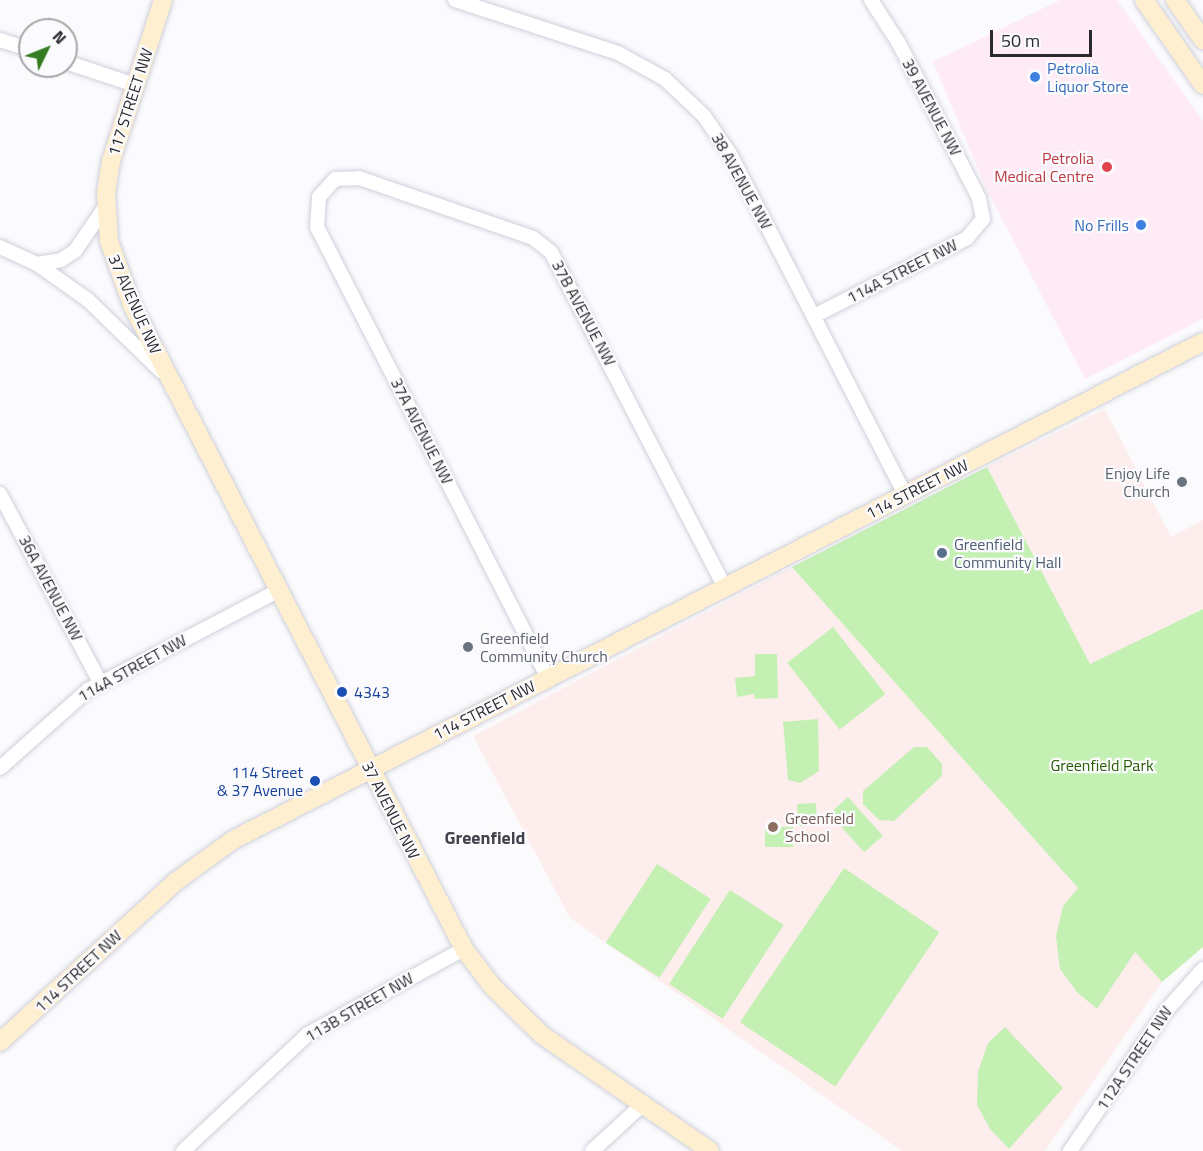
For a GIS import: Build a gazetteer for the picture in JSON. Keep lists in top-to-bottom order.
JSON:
{
  "streets": {
    "street": [
      "117 STREET NW",
      "39 AVENUE NW",
      "38 AVENUE NW",
      "114A STREET NW",
      "37 AVENUE NW",
      "37B AVENUE NW",
      "37A AVENUE NW",
      "114 STREET NW",
      "36A AVENUE NW",
      "113B STREET NW",
      "112A STREET NW"
    ]
  },
  "crossings": [
    ["117 STREET NW", "37 AVENUE NW"],
    ["39 AVENUE NW", "114A STREET NW"],
    ["38 AVENUE NW", "114A STREET NW"],
    ["38 AVENUE NW", "114 STREET NW"],
    ["114A STREET NW", "37 AVENUE NW"],
    ["114A STREET NW", "36A AVENUE NW"],
    ["37 AVENUE NW", "114 STREET NW"],
    ["37 AVENUE NW", "113B STREET NW"],
    ["37B AVENUE NW", "37A AVENUE NW"],
    ["37B AVENUE NW", "114 STREET NW"],
    ["37A AVENUE NW", "114 STREET NW"]
  ],
  "districts": ["Greenfield"],
  "parks": ["Greenfield Park"],
  "places": [
    "Petrolia Liquor Store",
    "Petrolia Medical Centre",
    "No Frills",
    "Enjoy Life Church",
    "Greenfield Community Hall",
    "Greenfield Community Church",
    "4343",
    "114 Street & 37 Avenue",
    "Greenfield School"
  ],
  "scale_bar": "50 m",
  "north": "top right"
}
